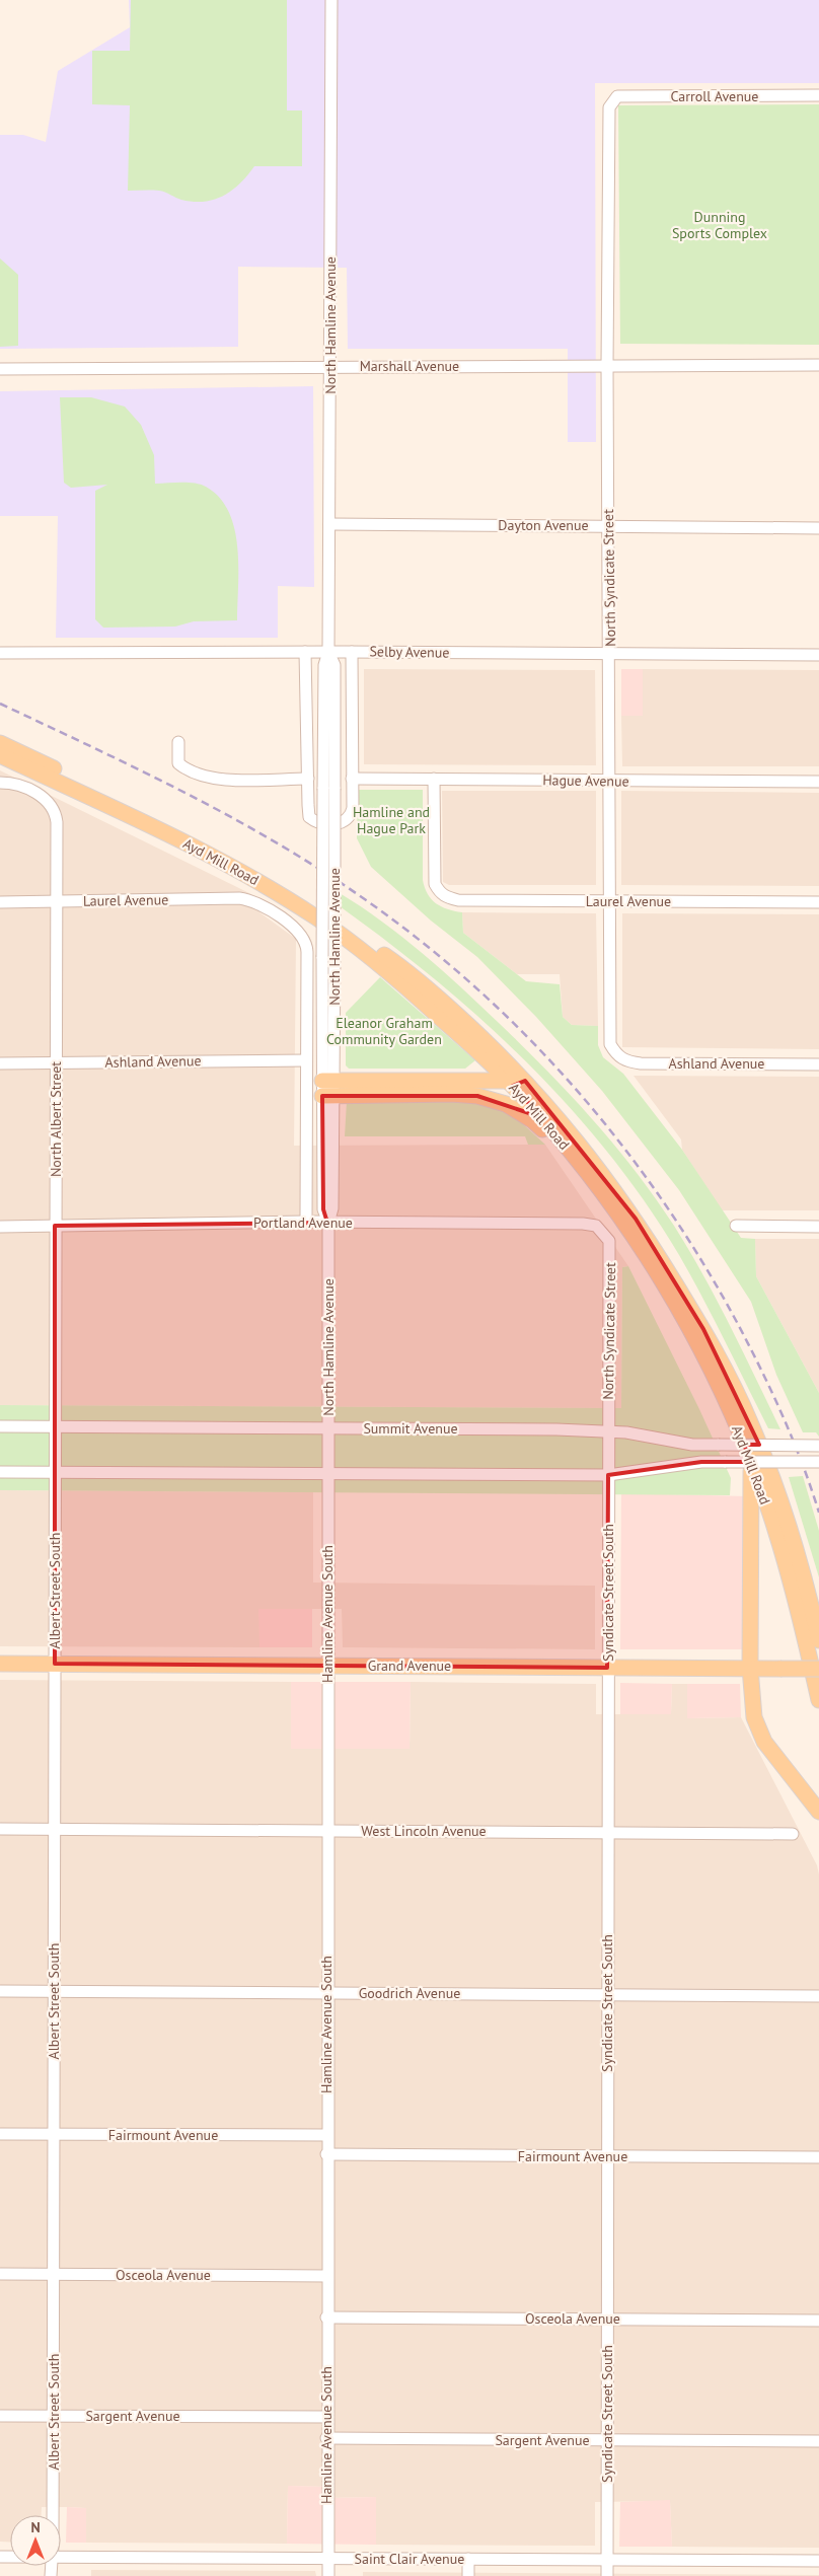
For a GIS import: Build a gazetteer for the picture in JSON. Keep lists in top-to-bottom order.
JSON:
{
  "streets": {
    "main road": ["Ayd Mill Road", "Grand Avenue"],
    "street": [
      "Carroll Avenue",
      "North Hamline Avenue",
      "Marshall Avenue",
      "Dayton Avenue",
      "North Syndicate Street",
      "Selby Avenue",
      "Hague Avenue",
      "Laurel Avenue",
      "Ashland Avenue",
      "North Albert Street",
      "Portland Avenue",
      "Summit Avenue",
      "Albert Street South",
      "Syndicate Street South",
      "Hamline Avenue South",
      "West Lincoln Avenue",
      "Goodrich Avenue",
      "Fairmount Avenue",
      "Osceola Avenue",
      "Sargent Avenue",
      "Saint Clair Avenue"
    ]
  },
  "crossings": [
    ["Carroll Avenue", "North Syndicate Street"],
    ["North Hamline Avenue", "Marshall Avenue"],
    ["North Hamline Avenue", "Dayton Avenue"],
    ["North Hamline Avenue", "Selby Avenue"],
    ["North Hamline Avenue", "Laurel Avenue"],
    ["North Hamline Avenue", "Ashland Avenue"],
    ["North Hamline Avenue", "Portland Avenue"],
    ["North Hamline Avenue", "Summit Avenue"],
    ["North Hamline Avenue", "Hamline Avenue South"],
    ["Marshall Avenue", "North Syndicate Street"],
    ["Dayton Avenue", "North Syndicate Street"],
    ["North Syndicate Street", "Selby Avenue"],
    ["North Syndicate Street", "Hague Avenue"],
    ["North Syndicate Street", "Laurel Avenue"],
    ["North Syndicate Street", "Ashland Avenue"],
    ["North Syndicate Street", "Portland Avenue"],
    ["North Syndicate Street", "Summit Avenue"],
    ["North Syndicate Street", "Syndicate Street South"],
    ["Hague Avenue", "Laurel Avenue"],
    ["Laurel Avenue", "North Albert Street"],
    ["Ashland Avenue", "North Albert Street"],
    ["North Albert Street", "Portland Avenue"],
    ["North Albert Street", "Summit Avenue"],
    ["North Albert Street", "Albert Street South"],
    ["Summit Avenue", "Albert Street South"],
    ["Summit Avenue", "Syndicate Street South"],
    ["Albert Street South", "Grand Avenue"],
    ["Albert Street South", "West Lincoln Avenue"],
    ["Albert Street South", "Goodrich Avenue"],
    ["Albert Street South", "Fairmount Avenue"],
    ["Albert Street South", "Osceola Avenue"],
    ["Albert Street South", "Sargent Avenue"],
    ["Syndicate Street South", "Grand Avenue"],
    ["Syndicate Street South", "West Lincoln Avenue"],
    ["Syndicate Street South", "Goodrich Avenue"],
    ["Syndicate Street South", "Fairmount Avenue"],
    ["Syndicate Street South", "Osceola Avenue"],
    ["Syndicate Street South", "Sargent Avenue"],
    ["Syndicate Street South", "Saint Clair Avenue"],
    ["Hamline Avenue South", "Grand Avenue"],
    ["Hamline Avenue South", "West Lincoln Avenue"],
    ["Hamline Avenue South", "Goodrich Avenue"],
    ["Hamline Avenue South", "Fairmount Avenue"],
    ["Hamline Avenue South", "Osceola Avenue"],
    ["Hamline Avenue South", "Sargent Avenue"],
    ["Hamline Avenue South", "Saint Clair Avenue"]
  ],
  "parks": ["Dunning Sports Complex", "Hamline and Hague Park", "Eleanor Graham Community Garden"],
  "north": "top"
}
